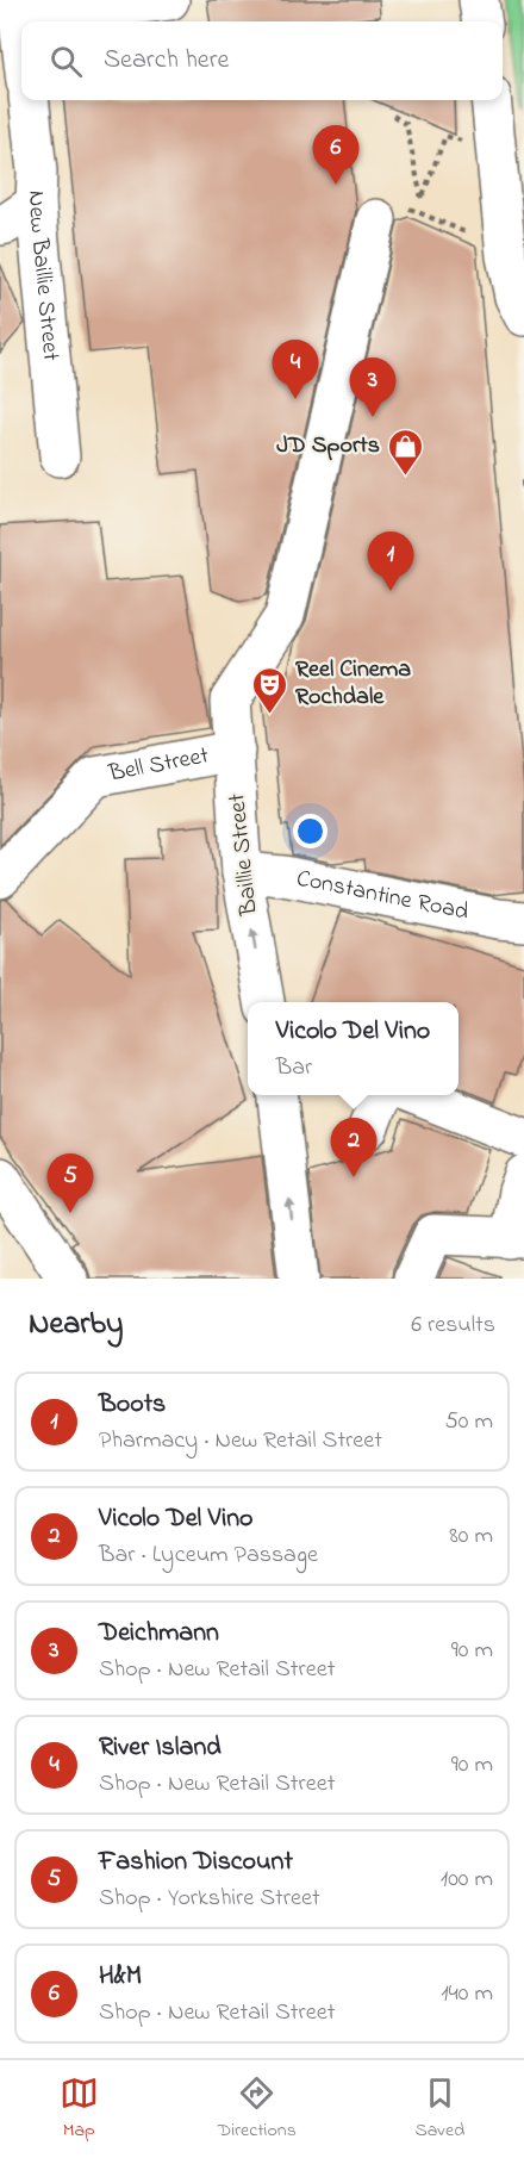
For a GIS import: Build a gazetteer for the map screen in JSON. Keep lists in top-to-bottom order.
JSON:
{
  "streets": {
    "street": [
      "New Baillie Street",
      "Bell Street",
      "Baillie Street",
      "Constantine Road"
    ]
  },
  "crossings": [
    ["Bell Street", "Baillie Street"],
    ["Baillie Street", "Constantine Road"]
  ],
  "places": {
    "shop": ["JD Sports"],
    "theatre": ["Reel Cinema Rochdale"]
  },
  "page": {
    "search": "Search here",
    "pins": [
      "6",
      "4",
      "3",
      "1",
      "2",
      "5"
    ],
    "popup": ["Vicolo Del Vino", "Bar"],
    "heading": ["Nearby", "6 results"],
    "list": [
      {
        "mark": "1",
        "name": "Boots",
        "note": "Pharmacy · New Retail Street",
        "value": "50 m"
      },
      {
        "mark": "2",
        "name": "Vicolo Del Vino",
        "note": "Bar · Lyceum Passage",
        "value": "80 m"
      },
      {
        "mark": "3",
        "name": "Deichmann",
        "note": "Shop · New Retail Street",
        "value": "90 m"
      },
      {
        "mark": "4",
        "name": "River Island",
        "note": "Shop · New Retail Street",
        "value": "90 m"
      },
      {
        "mark": "5",
        "name": "Fashion Discount",
        "note": "Shop · Yorkshire Street",
        "value": "100 m"
      },
      {
        "mark": "6",
        "name": "H&M",
        "note": "Shop · New Retail Street",
        "value": "140 m"
      }
    ],
    "nav": ["Map", "Directions", "Saved"]
  }
}
